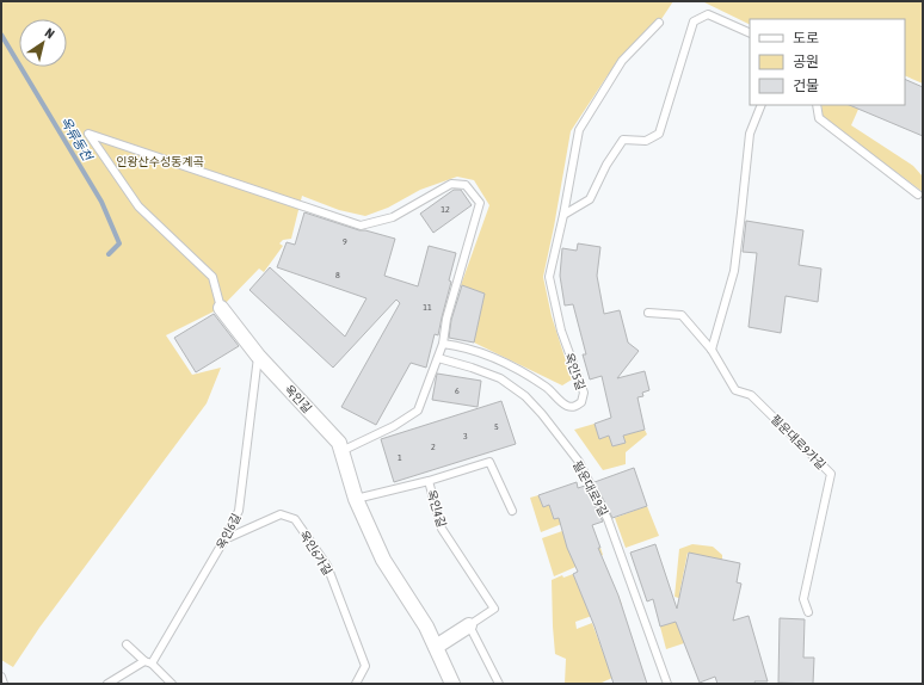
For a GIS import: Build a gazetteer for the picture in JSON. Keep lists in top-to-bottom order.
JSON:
{
  "streets": {
    "street": ["옥인길", "옥인4길"],
    "lane": [
      "옥인5길",
      "필운대로9가길",
      "필운대로9길",
      "옥인6길",
      "옥인6가길"
    ]
  },
  "crossings": [
    ["옥인길", "옥인4길"],
    ["옥인길", "옥인6길"],
    ["옥인6길", "옥인6가길"]
  ],
  "water": ["옥류동천"],
  "parks": ["인왕산수성동계곡"],
  "house_numbers": [
    "12",
    "9",
    "8",
    "11",
    "6",
    "5",
    "3",
    "2",
    "1"
  ],
  "legend": ["도로", "공원", "건물"],
  "north": "top right"
}
